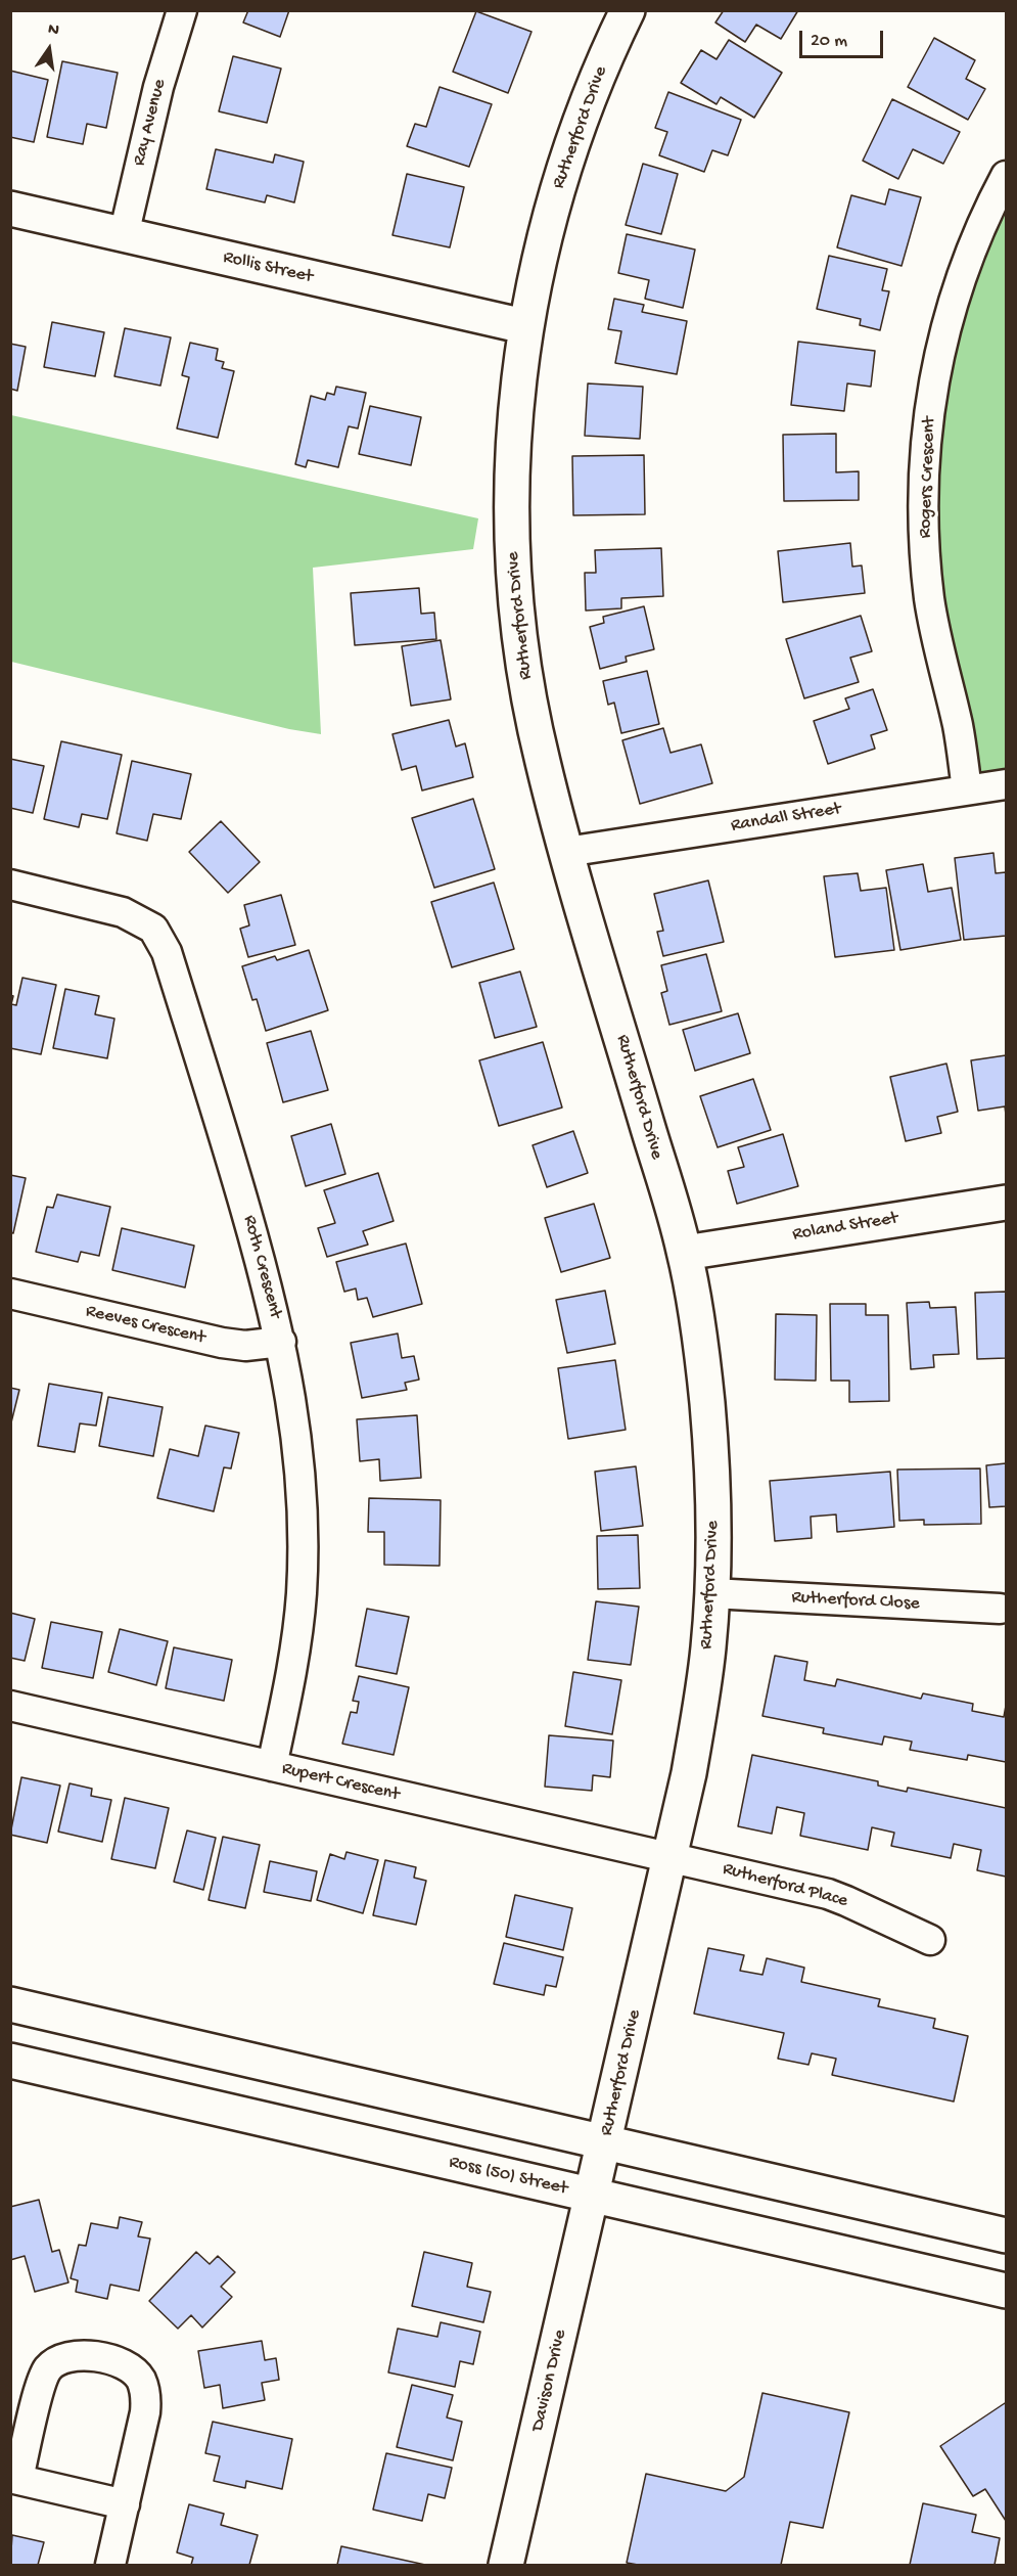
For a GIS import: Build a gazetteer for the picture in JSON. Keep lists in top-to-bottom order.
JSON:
{
  "streets": {
    "street": [
      "Ray Avenue",
      "Rutherford Drive",
      "Rollis Street",
      "Rogers Crescent",
      "Randall Street",
      "Roland Street",
      "Roth Crescent",
      "Reeves Crescent",
      "Rutherford Close",
      "Rupert Crescent",
      "Rutherford Place",
      "Ross (50) Street",
      "Davison Drive"
    ]
  },
  "crossings": [
    ["Ray Avenue", "Rollis Street"],
    ["Rutherford Drive", "Rollis Street"],
    ["Rutherford Drive", "Randall Street"],
    ["Rutherford Drive", "Roland Street"],
    ["Rutherford Drive", "Rutherford Close"],
    ["Rutherford Drive", "Rupert Crescent"],
    ["Rutherford Drive", "Rutherford Place"],
    ["Rutherford Drive", "Ross (50) Street"],
    ["Rutherford Drive", "Davison Drive"],
    ["Rogers Crescent", "Randall Street"],
    ["Roth Crescent", "Reeves Crescent"],
    ["Roth Crescent", "Rupert Crescent"],
    ["Rupert Crescent", "Rutherford Place"],
    ["Ross (50) Street", "Davison Drive"]
  ],
  "scale_bar": "20 m",
  "north": "top"
}
